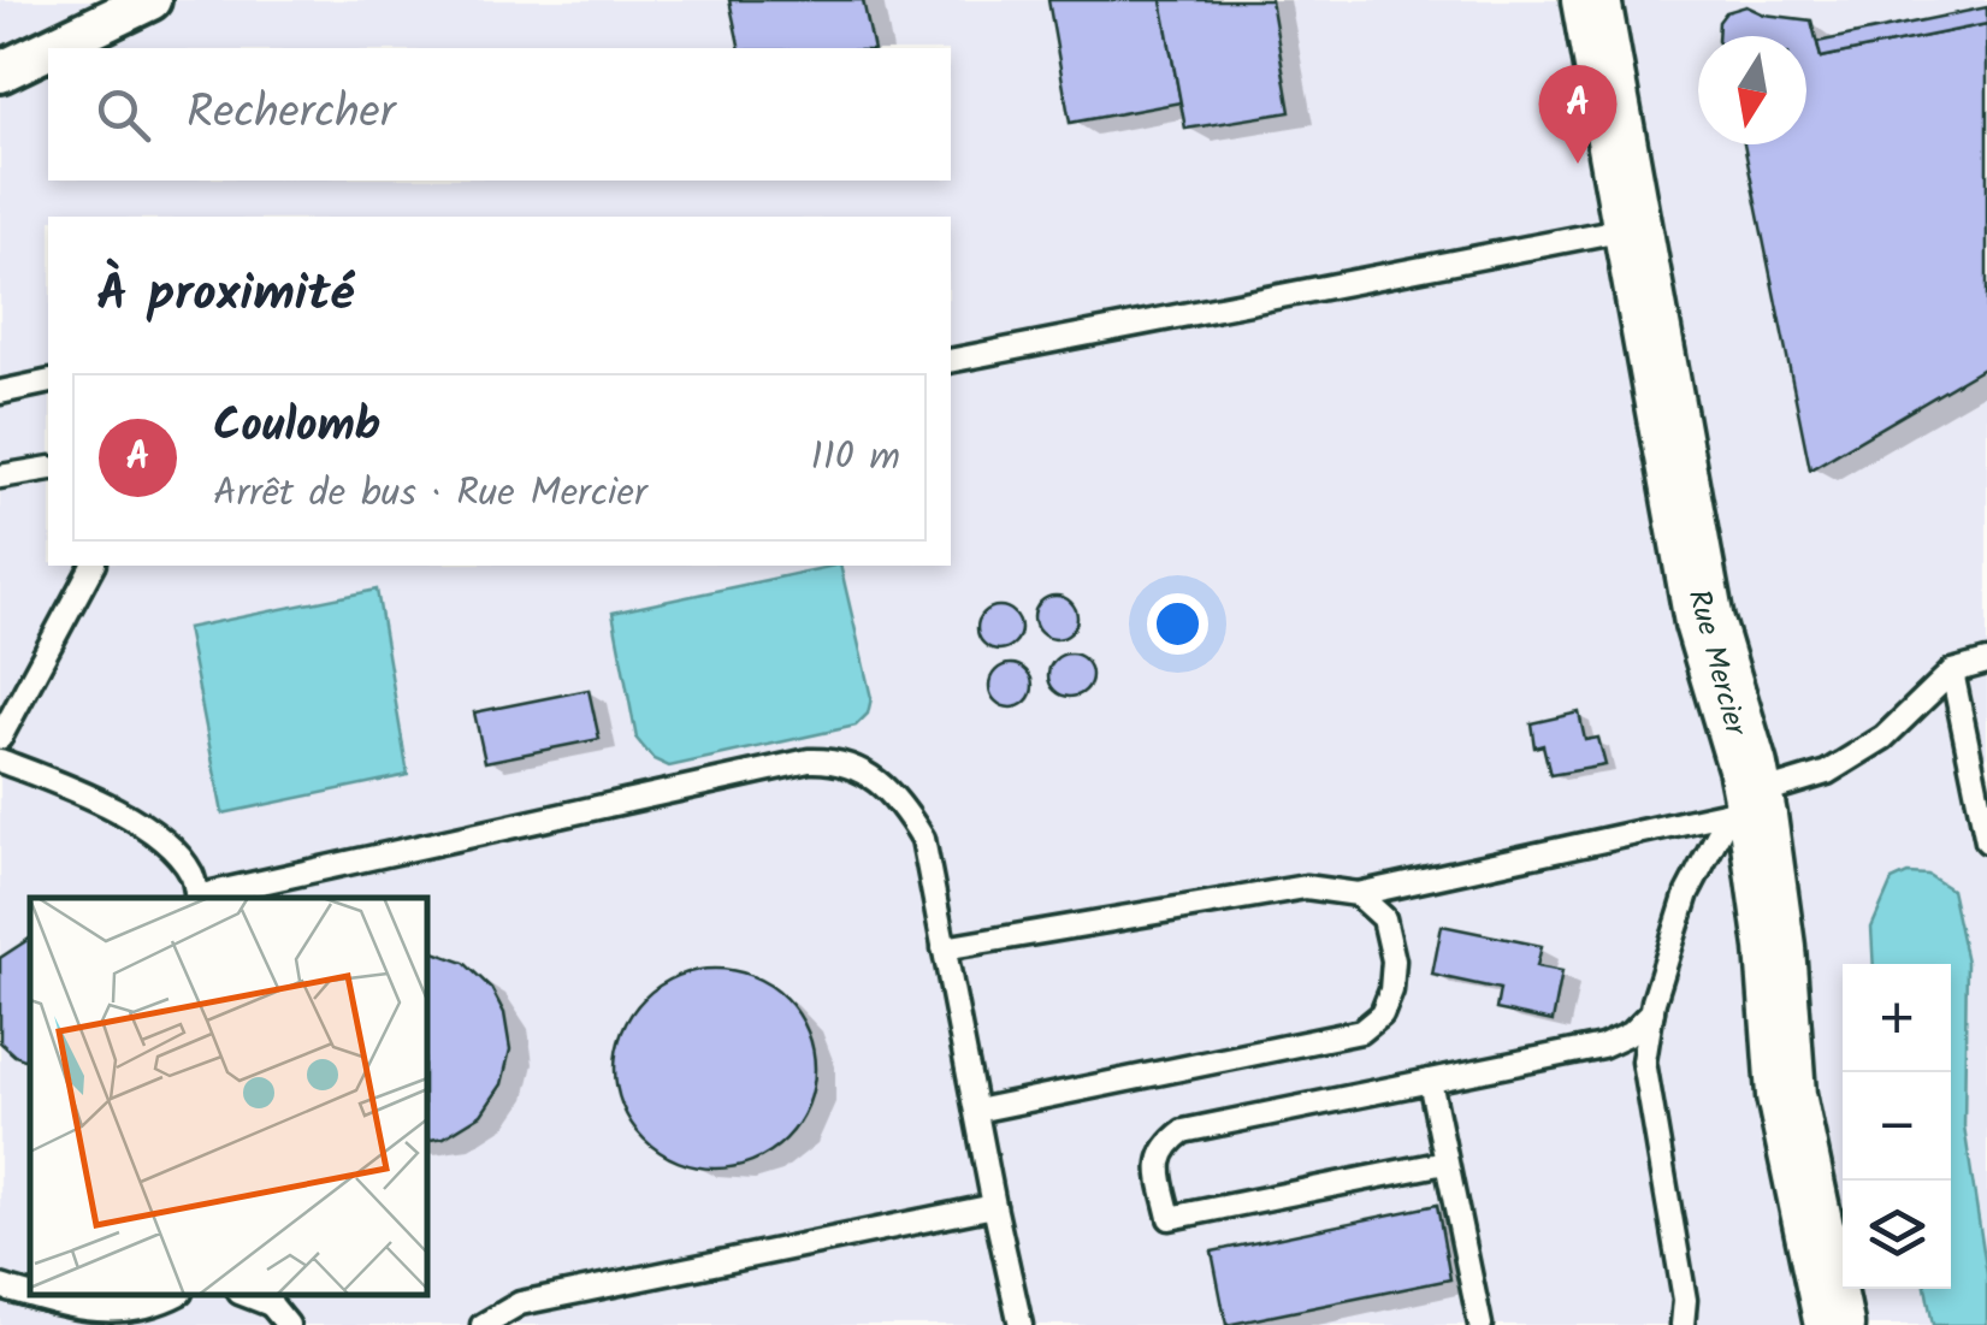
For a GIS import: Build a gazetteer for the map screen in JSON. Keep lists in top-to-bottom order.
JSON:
{
  "streets": {
    "street": ["Rue Mercier"]
  },
  "north": "bottom",
  "page": {
    "search": "Rechercher",
    "pins": "A",
    "heading": "À proximité",
    "list": [
      {
        "mark": "A",
        "name": "Coulomb",
        "note": "Arrêt de bus · Rue Mercier",
        "value": "110 m"
      }
    ],
    "map_buttons": ["+", "−"]
  }
}
